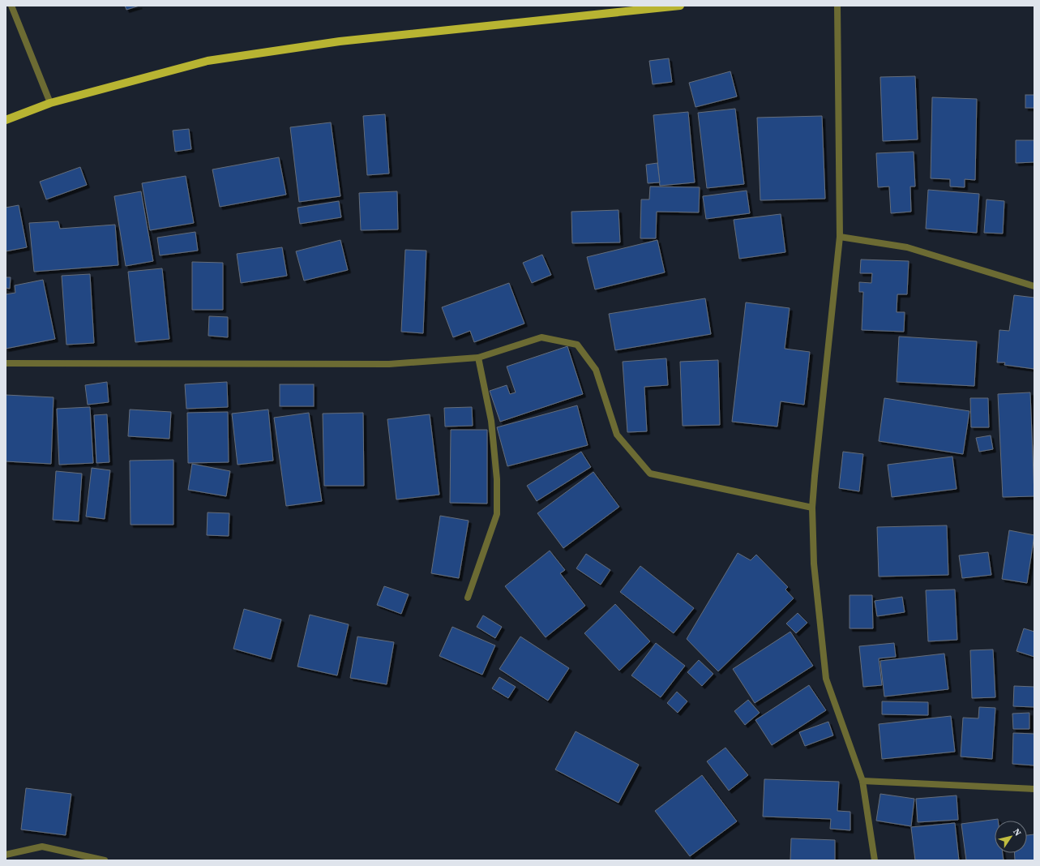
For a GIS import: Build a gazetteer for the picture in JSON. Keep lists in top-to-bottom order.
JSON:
{
  "north": "top right"
}
